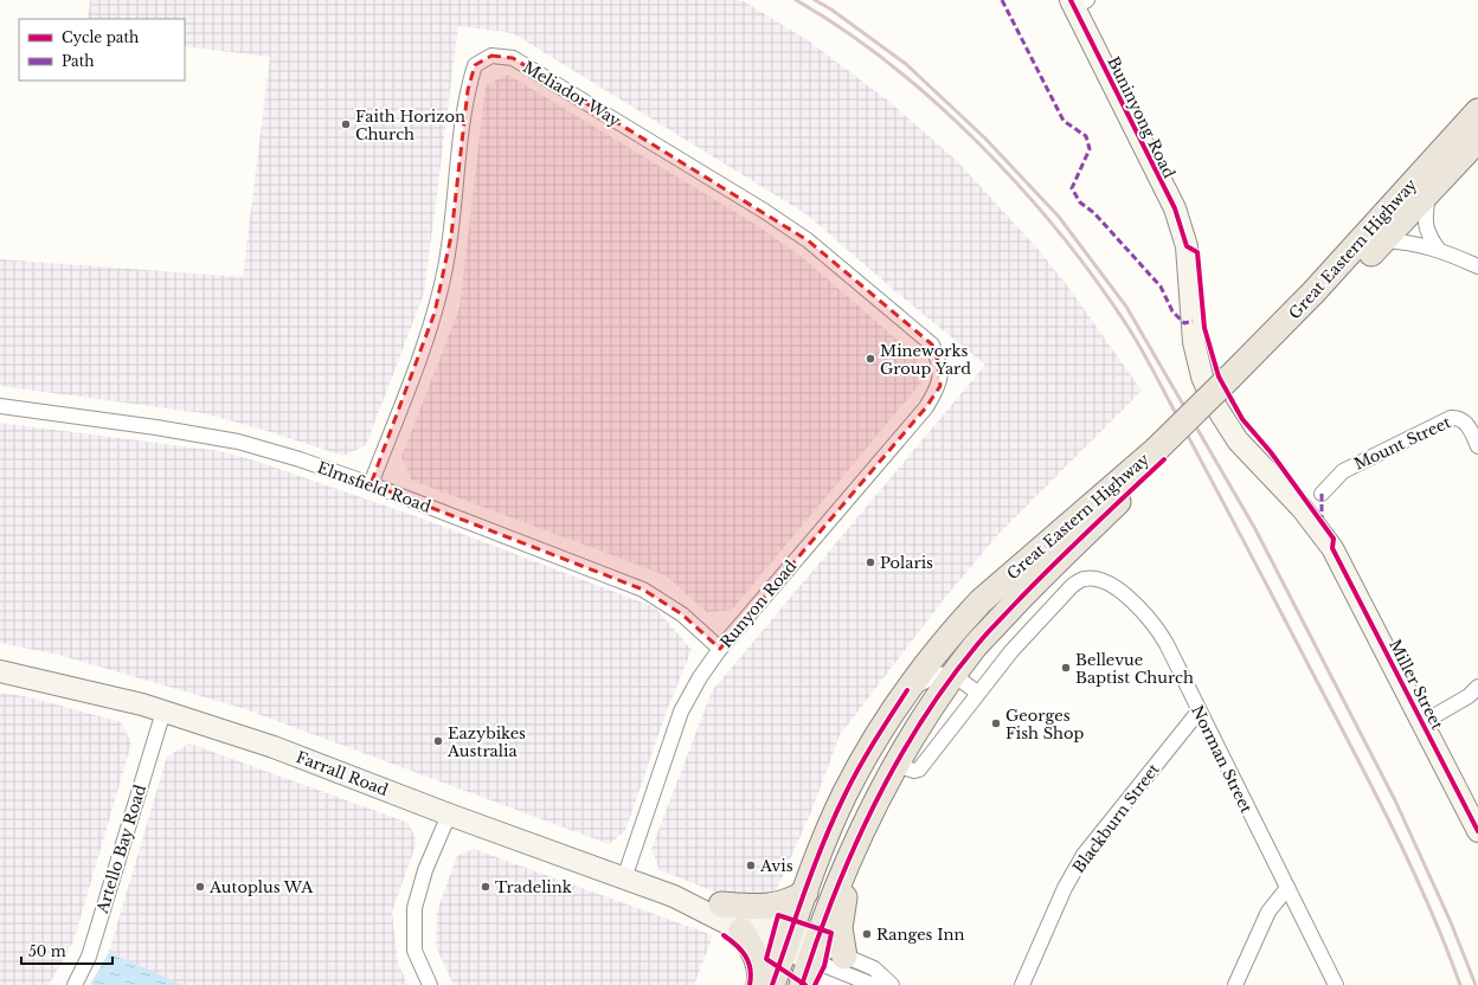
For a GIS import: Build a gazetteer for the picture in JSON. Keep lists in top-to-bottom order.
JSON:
{
  "streets": {
    "highway": ["Great Eastern Highway"],
    "main road": ["Buninyong Road", "Miller Street", "Farrall Road"],
    "street": [
      "Meliador Way",
      "Mount Street",
      "Elmsfield Road",
      "Runyon Road",
      "Norman Street",
      "Blackburn Street",
      "Artello Bay Road"
    ]
  },
  "crossings": [
    ["Meliador Way", "Elmsfield Road"],
    ["Meliador Way", "Runyon Road"],
    ["Buninyong Road", "Miller Street"],
    ["Great Eastern Highway", "Norman Street"],
    ["Great Eastern Highway", "Farrall Road"],
    ["Elmsfield Road", "Runyon Road"],
    ["Runyon Road", "Farrall Road"],
    ["Norman Street", "Blackburn Street"],
    ["Farrall Road", "Artello Bay Road"]
  ],
  "places": [
    "Faith Horizon Church",
    "Mineworks Group Yard",
    "Polaris",
    "Bellevue Baptist Church",
    "Georges Fish Shop",
    "Eazybikes Australia",
    "Avis",
    "Autoplus WA",
    "Tradelink",
    "Ranges Inn"
  ],
  "legend": ["Cycle path", "Path"],
  "scale_bar": "50 m"
}
